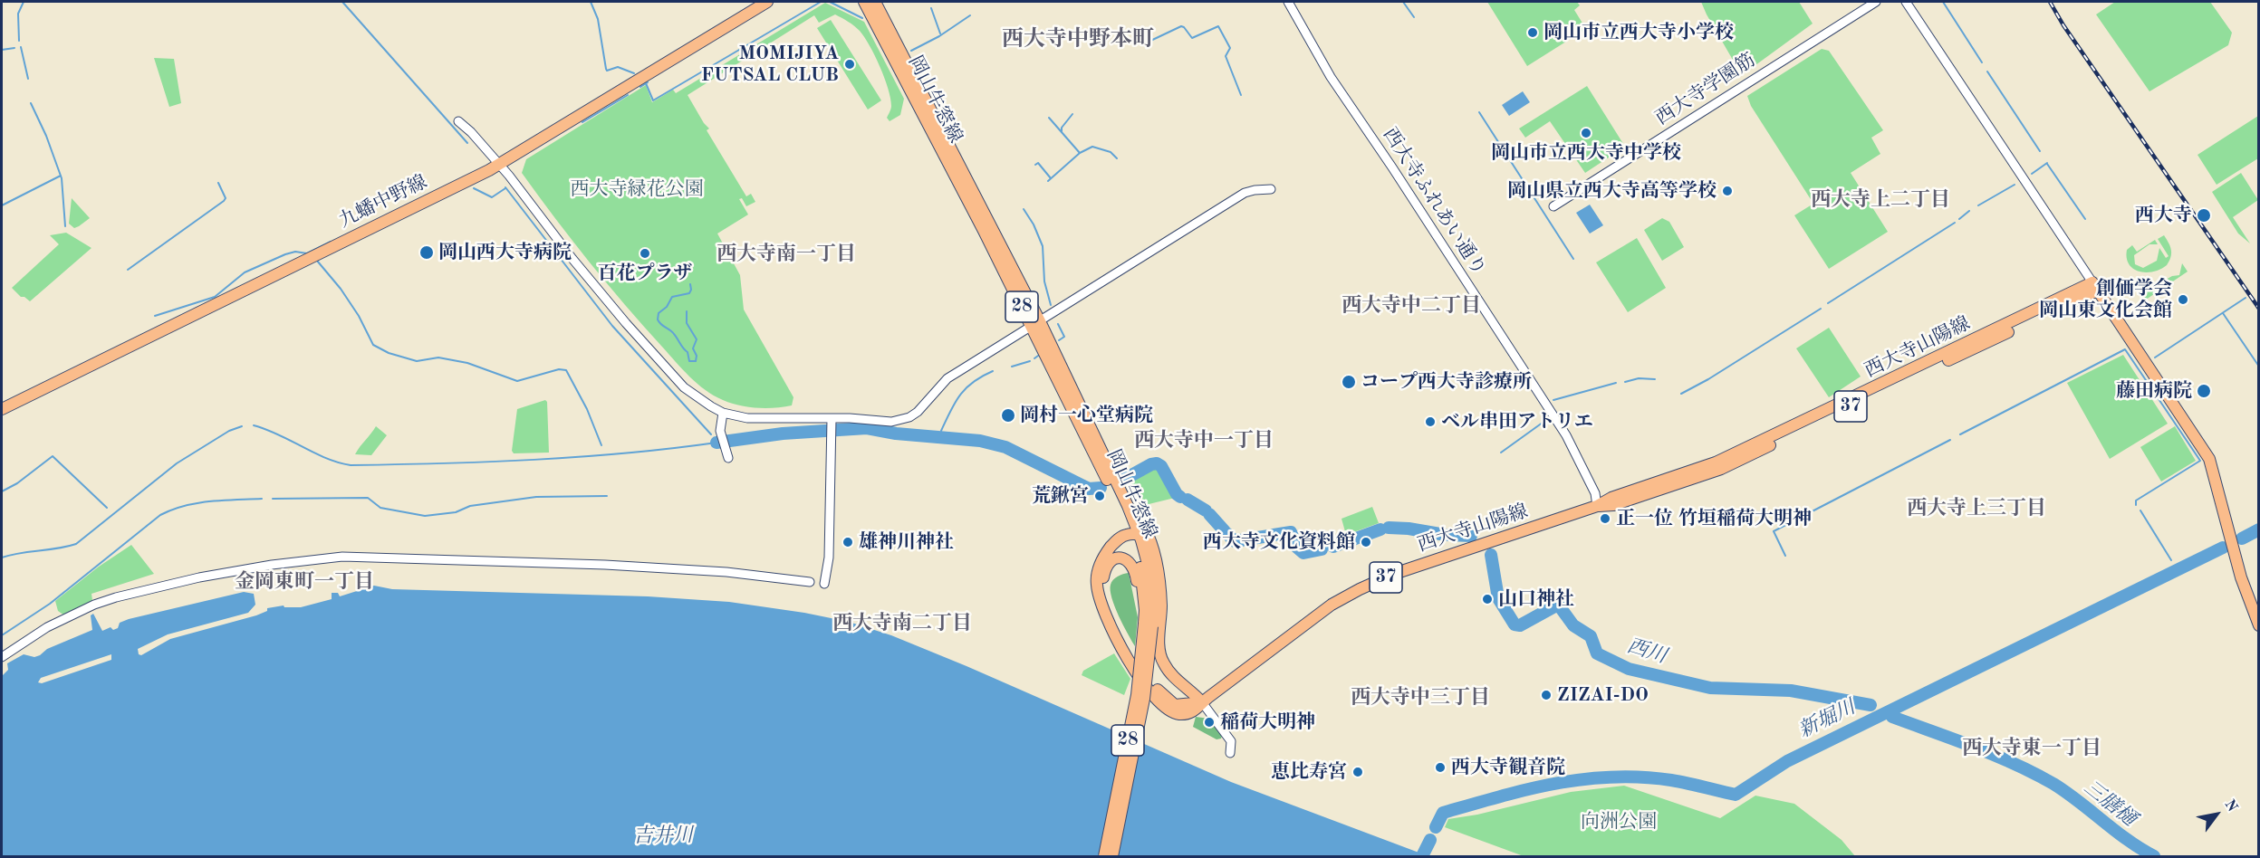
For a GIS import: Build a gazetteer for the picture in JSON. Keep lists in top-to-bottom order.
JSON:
{
  "streets": {
    "main road": [
      "岡山牛窓線",
      "九蟠中野線",
      "28",
      "西大寺山陽線",
      "37"
    ],
    "street": ["西大寺学園筋", "西大寺ふれあい通り"]
  },
  "crossings": [
    ["岡山牛窓線", "西大寺山陽線"],
    ["西大寺ふれあい通り", "西大寺山陽線"]
  ],
  "districts": [
    "西大寺中野本町",
    "西大寺上二丁目",
    "西大寺南一丁目",
    "西大寺中二丁目",
    "西大寺中一丁目",
    "西大寺上三丁目",
    "金岡東町一丁目",
    "西大寺南二丁目",
    "西大寺中三丁目",
    "西大寺東一丁目"
  ],
  "water": [
    "西川",
    "新堀川",
    "三膳樋",
    "吉井川"
  ],
  "parks": ["西大寺緑花公園", "向洲公園"],
  "places": [
    "岡山市立西大寺小学校",
    "MOMIJIYA FUTSAL CLUB",
    "岡山市立西大寺中学校",
    "岡山県立西大寺高等学校",
    "西大寺",
    "岡山西大寺病院",
    "百花プラザ",
    "創価学会 岡山東文化会館",
    "コープ西大寺診療所",
    "藤田病院",
    "岡村一心堂病院",
    "ベル串田アトリエ",
    "荒鍬宮",
    "正一位 竹垣稲荷大明神",
    "雄神川神社",
    "西大寺文化資料館",
    "山口神社",
    "ZIZAI‐DO",
    "稲荷大明神",
    "西大寺観音院",
    "恵比寿宮"
  ],
  "north": "top right"
}
